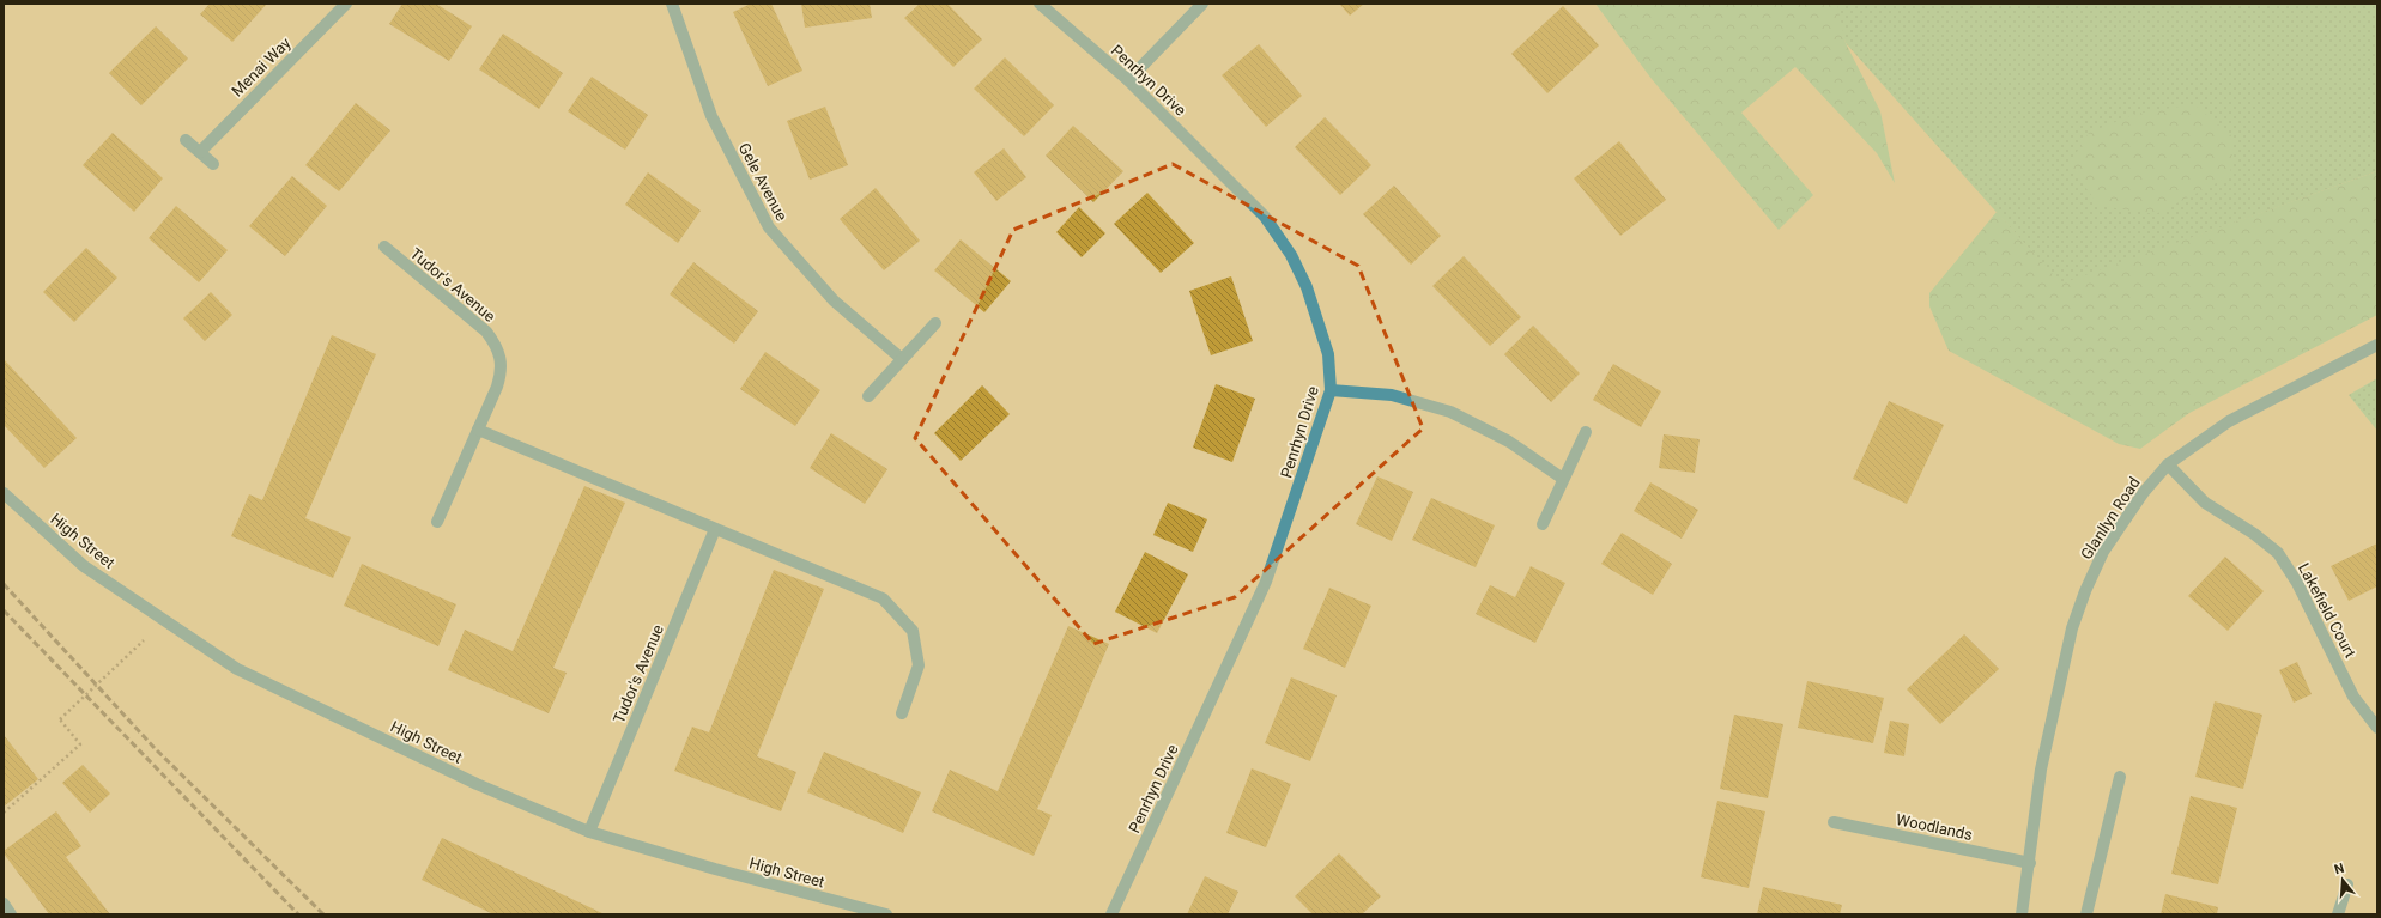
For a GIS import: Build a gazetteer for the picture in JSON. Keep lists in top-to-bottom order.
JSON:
{
  "streets": {
    "street": [
      "Menai Way",
      "Penrhyn Drive",
      "Gele Avenue",
      "Tudor's Avenue",
      "Glanllyn Road",
      "High Street",
      "Lakefield Court",
      "Woodlands"
    ]
  },
  "crossings": [
    ["Tudor's Avenue", "High Street"],
    ["Glanllyn Road", "Lakefield Court"],
    ["Glanllyn Road", "Woodlands"]
  ],
  "north": "top"
}
